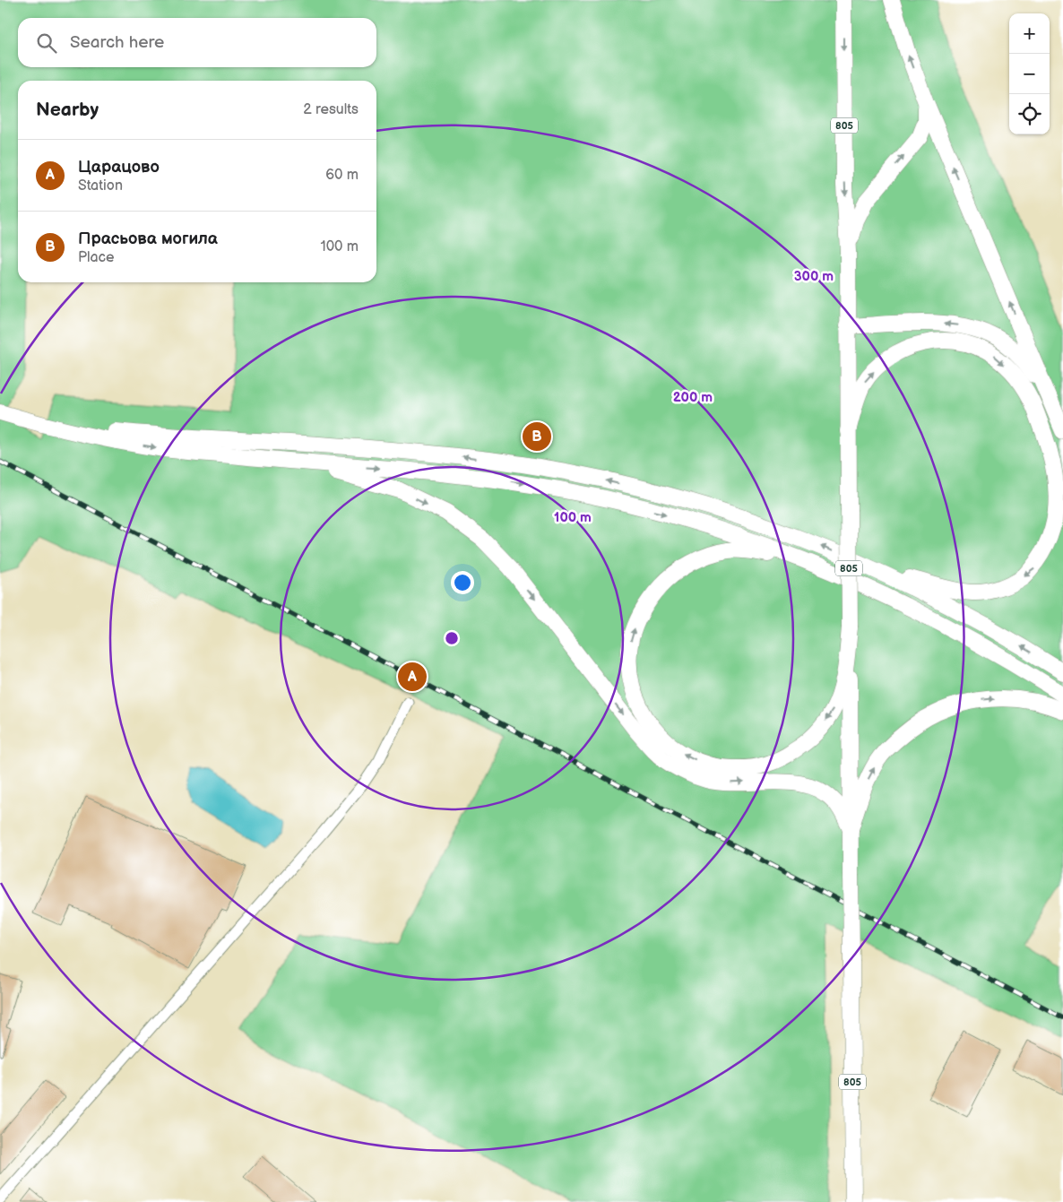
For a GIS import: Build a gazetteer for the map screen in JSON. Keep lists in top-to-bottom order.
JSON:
{
  "streets": {
    "main road": ["805"]
  },
  "page": {
    "map_buttons": ["+", "−"],
    "search": "Search here",
    "heading": ["Nearby", "2 results"],
    "list": [
      {
        "mark": "A",
        "name": "Царацово",
        "note": "Station",
        "value": "60 m"
      },
      {
        "mark": "B",
        "name": "Прасьова могила",
        "note": "Place",
        "value": "100 m"
      }
    ],
    "pins": ["B", "A"]
  },
  "rings": ["300 m", "200 m", "100 m"]
}
